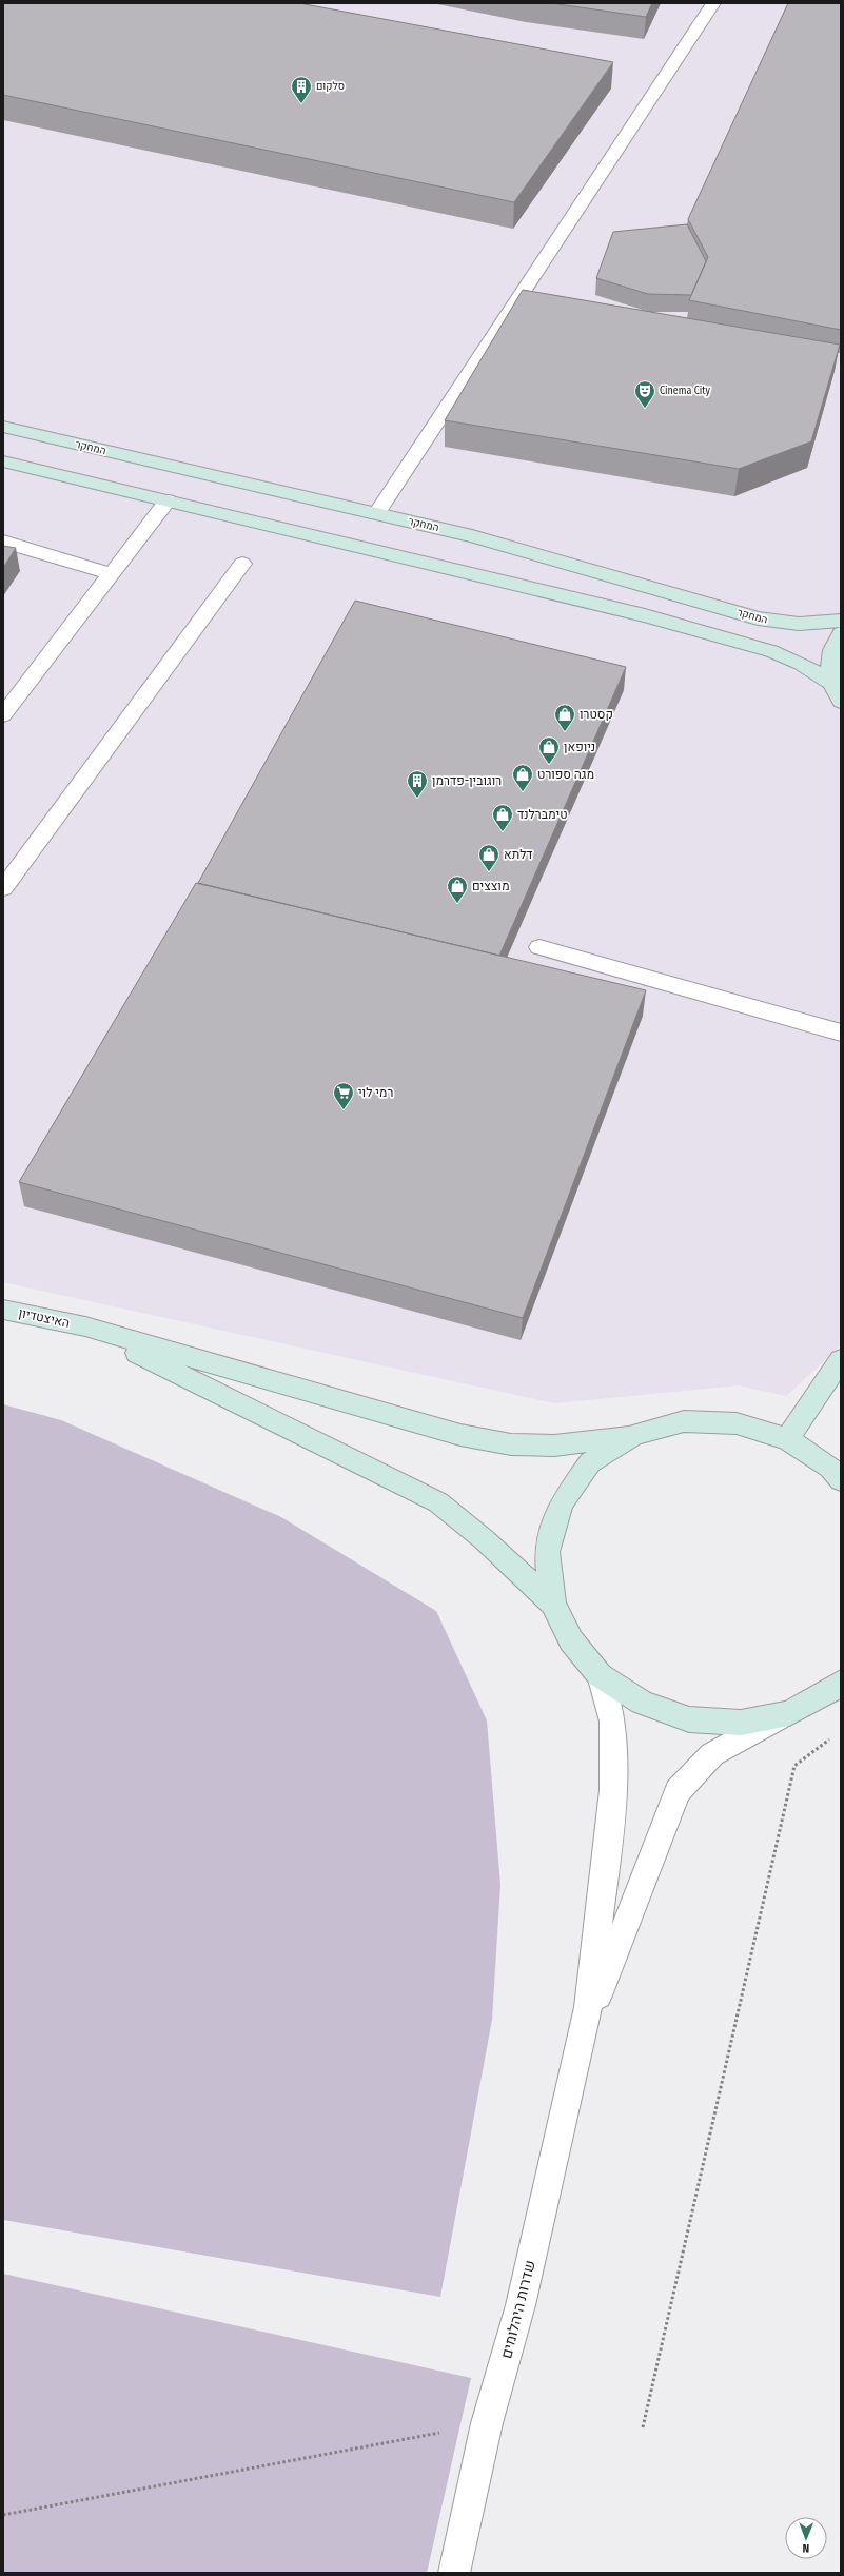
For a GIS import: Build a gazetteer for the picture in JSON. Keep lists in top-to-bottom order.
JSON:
{
  "streets": {
    "street": ["המחקר", "האיצטדיון", "שדרות היהלומים"]
  },
  "places": {
    "building": ["סלקום", "רוגובין-פדרמן"],
    "theatre": ["Cinema City"],
    "shop": [
      "קסטרו",
      "ניופאן",
      "מגה ספורט",
      "טימברלנד",
      "דלתא",
      "מוצצים"
    ],
    "supermarket": ["רמי לוי"]
  },
  "north": "bottom"
}
